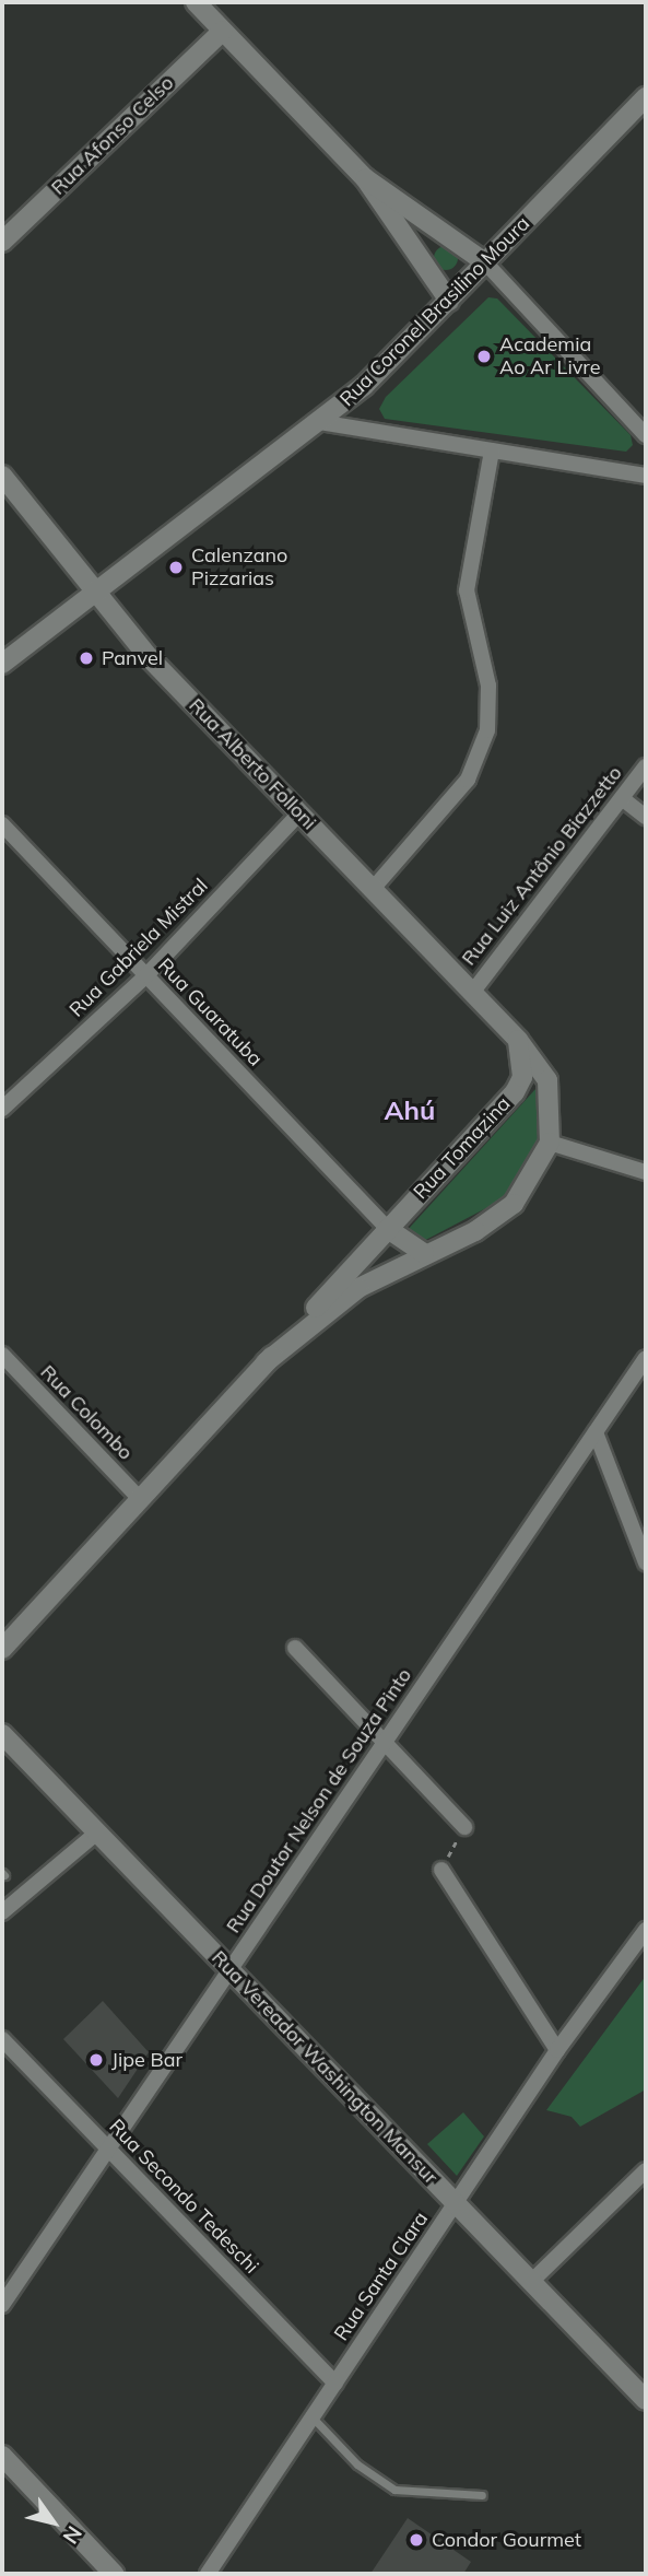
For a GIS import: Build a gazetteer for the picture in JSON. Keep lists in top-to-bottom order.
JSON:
{
  "streets": {
    "main road": [
      "Rua Afonso Celso",
      "Rua Coronel Brasilino Moura",
      "Rua Alberto Folloni",
      "Rua Tomazina",
      "Rua Vereador Washington Mansur"
    ],
    "street": [
      "Rua Luiz Antônio Biazzetto",
      "Rua Gabriela Mistral",
      "Rua Guaratuba",
      "Rua Colombo",
      "Rua Doutor Nelson de Souza Pinto",
      "Rua Secondo Tedeschi",
      "Rua Santa Clara"
    ]
  },
  "crossings": [
    ["Rua Coronel Brasilino Moura", "Rua Alberto Folloni"],
    ["Rua Alberto Folloni", "Rua Luiz Antônio Biazzetto"],
    ["Rua Alberto Folloni", "Rua Gabriela Mistral"],
    ["Rua Alberto Folloni", "Rua Tomazina"],
    ["Rua Gabriela Mistral", "Rua Guaratuba"],
    ["Rua Guaratuba", "Rua Tomazina"],
    ["Rua Tomazina", "Rua Colombo"],
    ["Rua Doutor Nelson de Souza Pinto", "Rua Vereador Washington Mansur"],
    ["Rua Doutor Nelson de Souza Pinto", "Rua Secondo Tedeschi"],
    ["Rua Vereador Washington Mansur", "Rua Santa Clara"],
    ["Rua Secondo Tedeschi", "Rua Santa Clara"]
  ],
  "districts": ["Ahú"],
  "places": [
    "Academia Ao Ar Livre",
    "Calenzano Pizzarias",
    "Panvel",
    "Jipe Bar",
    "Condor Gourmet"
  ],
  "north": "bottom right"
}
